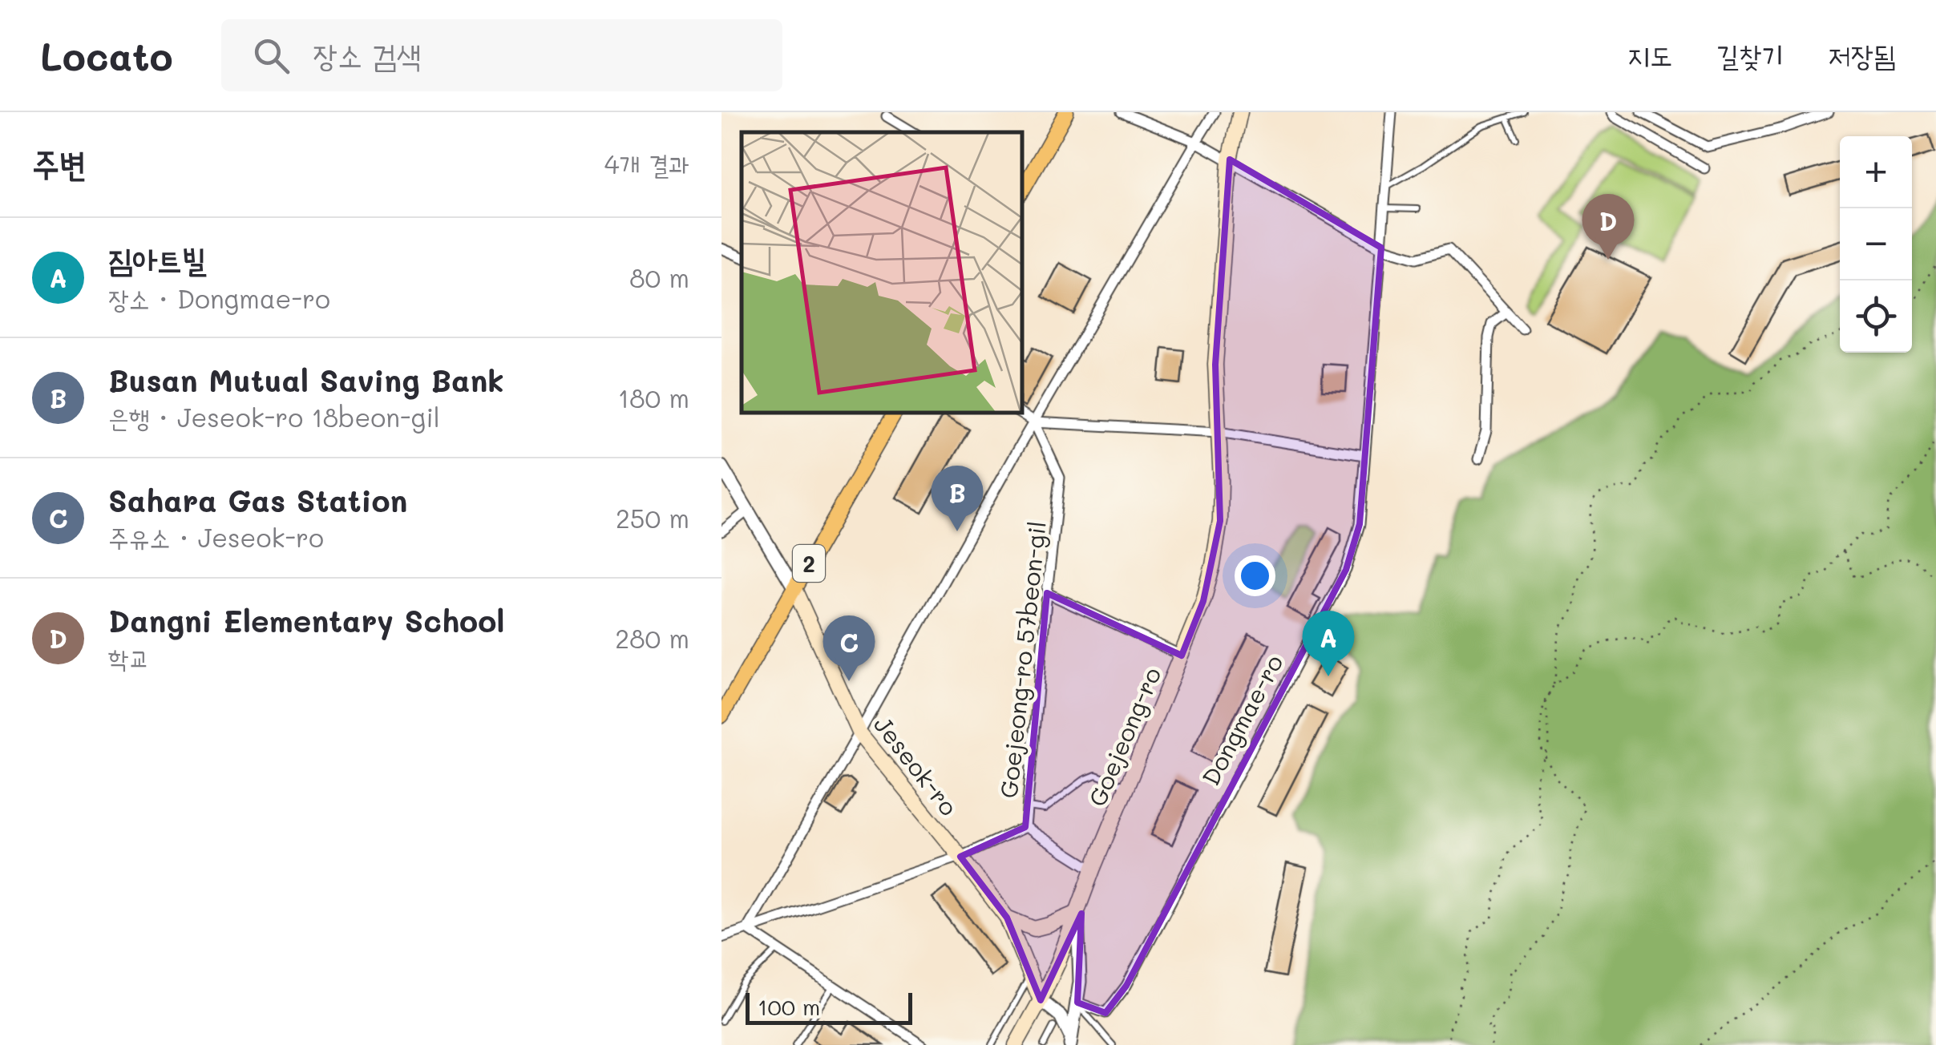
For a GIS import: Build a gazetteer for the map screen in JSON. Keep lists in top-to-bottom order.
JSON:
{
  "streets": {
    "main road": ["2", "Goejeong-ro", "Jeseok-ro"],
    "street": ["Goejeong-ro 57beon-gil", "Dongmae-ro"]
  },
  "crossings": [
    ["2", "Jeseok-ro"],
    ["Goejeong-ro 57beon-gil", "Goejeong-ro"],
    ["Goejeong-ro", "Jeseok-ro"]
  ],
  "scale_bar": "100 m",
  "page": {
    "header": "Locato",
    "search": "장소 검색",
    "nav": ["지도", "길찾기", "저장됨"],
    "heading": ["주변", "4개 결과"],
    "map_buttons": ["+", "−"],
    "pins": [
      "D",
      "B",
      "A",
      "C"
    ],
    "list": [
      {
        "mark": "A",
        "name": "짐아트빌",
        "note": "장소 · Dongmae-ro",
        "value": "80 m"
      },
      {
        "mark": "B",
        "name": "Busan Mutual Saving Bank",
        "note": "은행 · Jeseok-ro 18beon-gil",
        "value": "180 m"
      },
      {
        "mark": "C",
        "name": "Sahara Gas Station",
        "note": "주유소 · Jeseok-ro",
        "value": "250 m"
      },
      {
        "mark": "D",
        "name": "Dangni Elementary School",
        "note": "학교",
        "value": "280 m"
      }
    ],
    "scale": "100 m"
  }
}
